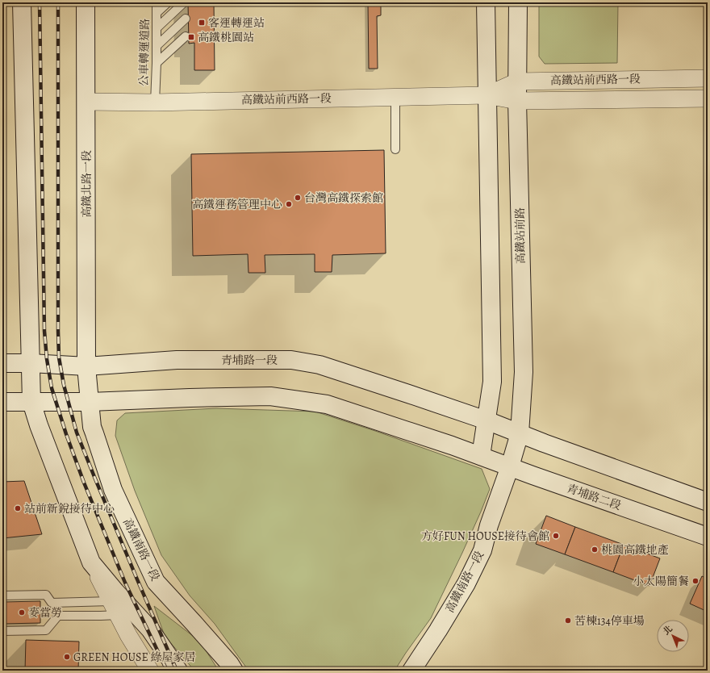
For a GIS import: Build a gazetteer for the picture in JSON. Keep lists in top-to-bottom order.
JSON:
{
  "streets": {
    "street": [
      "高鐵站前西路一段",
      "高鐵北路一段",
      "高鐵站前路",
      "青埔路一段",
      "青埔路二段",
      "高鐵南路一段"
    ],
    "lane": ["公車轉運道路"]
  },
  "crossings": [
    ["公車轉運道路", "高鐵站前西路一段"],
    ["高鐵站前西路一段", "高鐵北路一段"],
    ["高鐵站前西路一段", "高鐵站前路"],
    ["高鐵北路一段", "青埔路一段"],
    ["高鐵北路一段", "高鐵南路一段"],
    ["高鐵站前路", "青埔路二段"],
    ["高鐵站前路", "高鐵南路一段"],
    ["青埔路一段", "高鐵南路一段"],
    ["青埔路二段", "高鐵南路一段"]
  ],
  "places": {
    "transit": ["客運轉運站", "高鐵桃園站"],
    "other": [
      "台灣高鐵探索館",
      "高鐵運務管理中心",
      "站前新銳接待中心",
      "方好FUN HOUSE接待會館",
      "桃園高鐵地產",
      "小太陽簡餐",
      "麥當勞",
      "苦楝134停車場",
      "GREEN HOUSE 綠屋家居"
    ]
  },
  "north": "top left"
}
